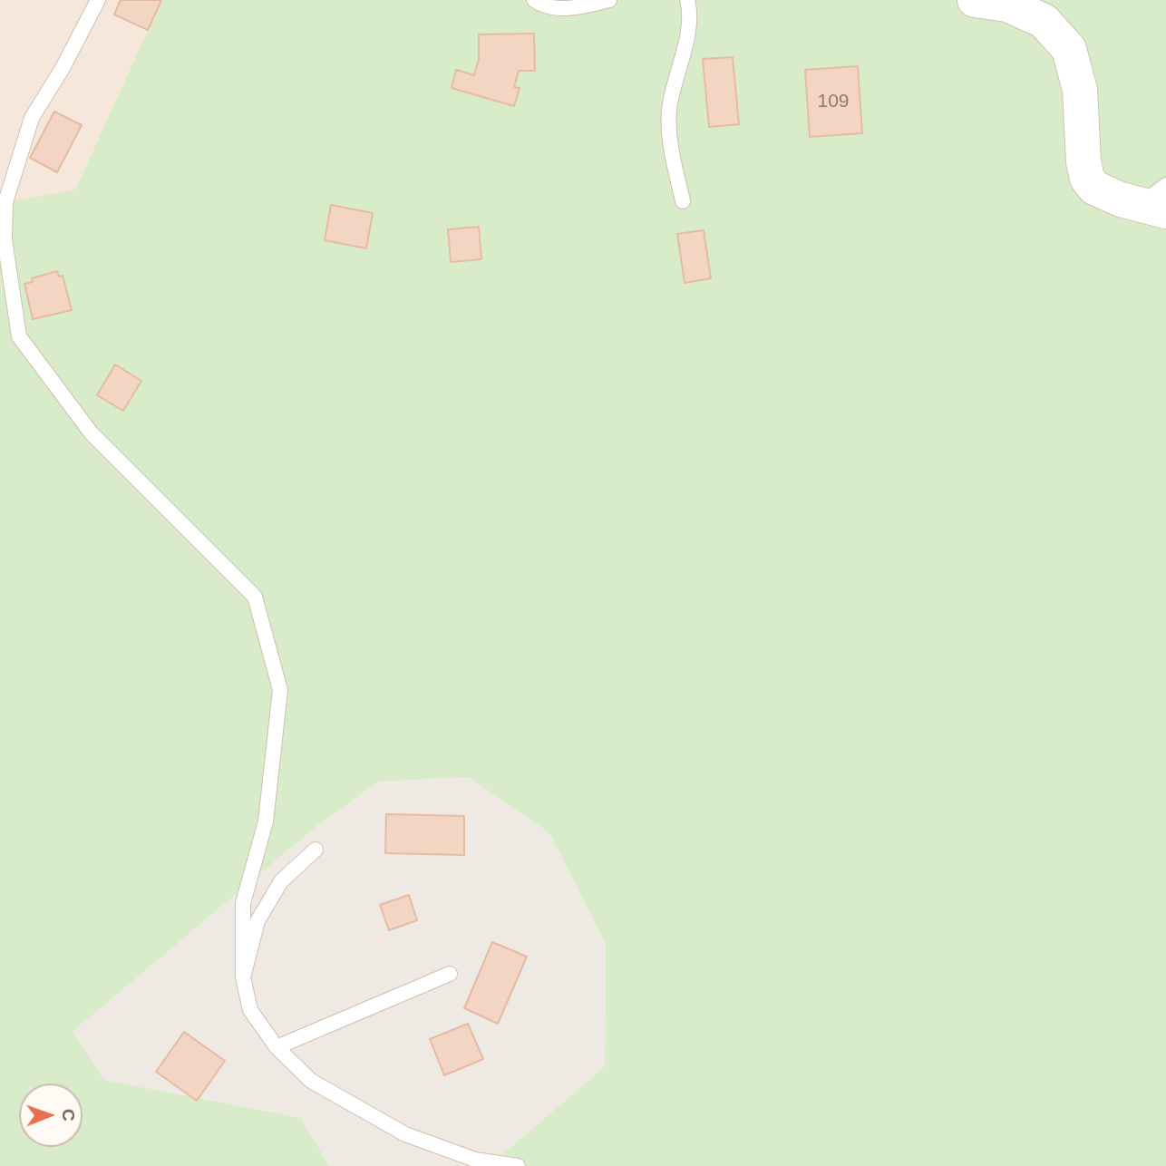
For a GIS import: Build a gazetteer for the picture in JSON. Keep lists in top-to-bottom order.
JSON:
{
  "house_numbers": ["109"],
  "north": "right"
}
